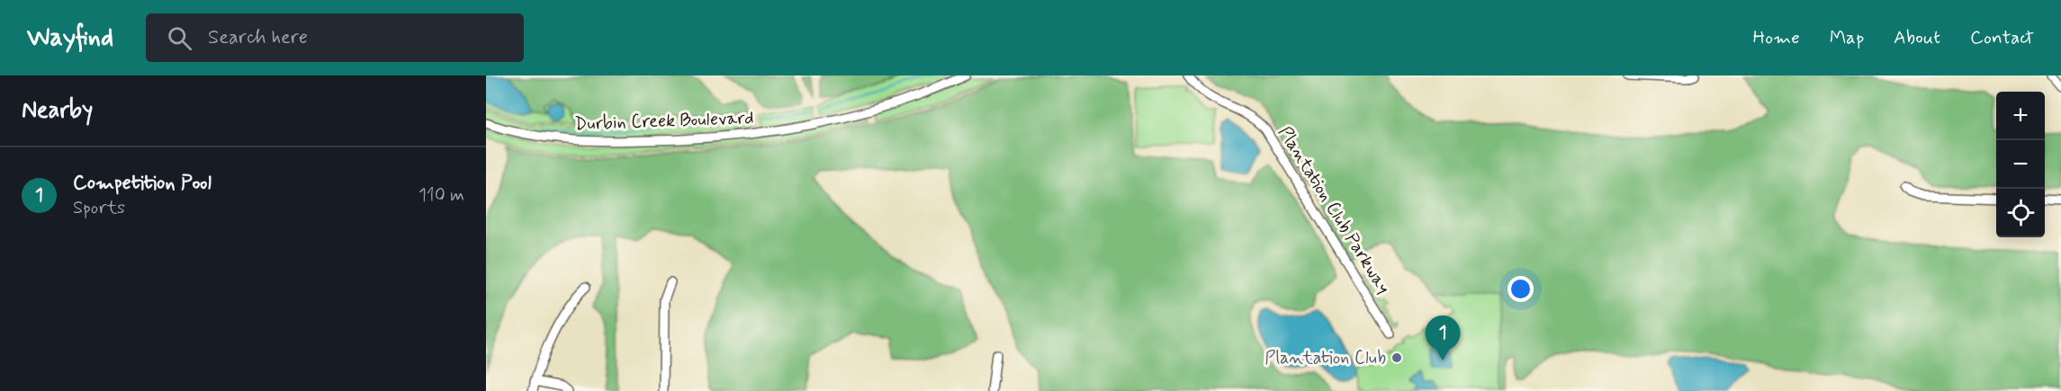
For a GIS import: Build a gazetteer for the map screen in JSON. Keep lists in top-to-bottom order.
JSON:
{
  "streets": {
    "street": ["Durbin Creek Boulevard", "Plantation Club Parkway"]
  },
  "places": ["Plantation Club"],
  "page": {
    "header": "Wayfind",
    "search": "Search here",
    "nav": [
      "Home",
      "Map",
      "About",
      "Contact"
    ],
    "heading": "Nearby",
    "map_buttons": ["+", "−"],
    "list": [
      {
        "mark": "1",
        "name": "Competition Pool",
        "note": "Sports",
        "value": "110 m"
      }
    ],
    "pins": "1"
  }
}
